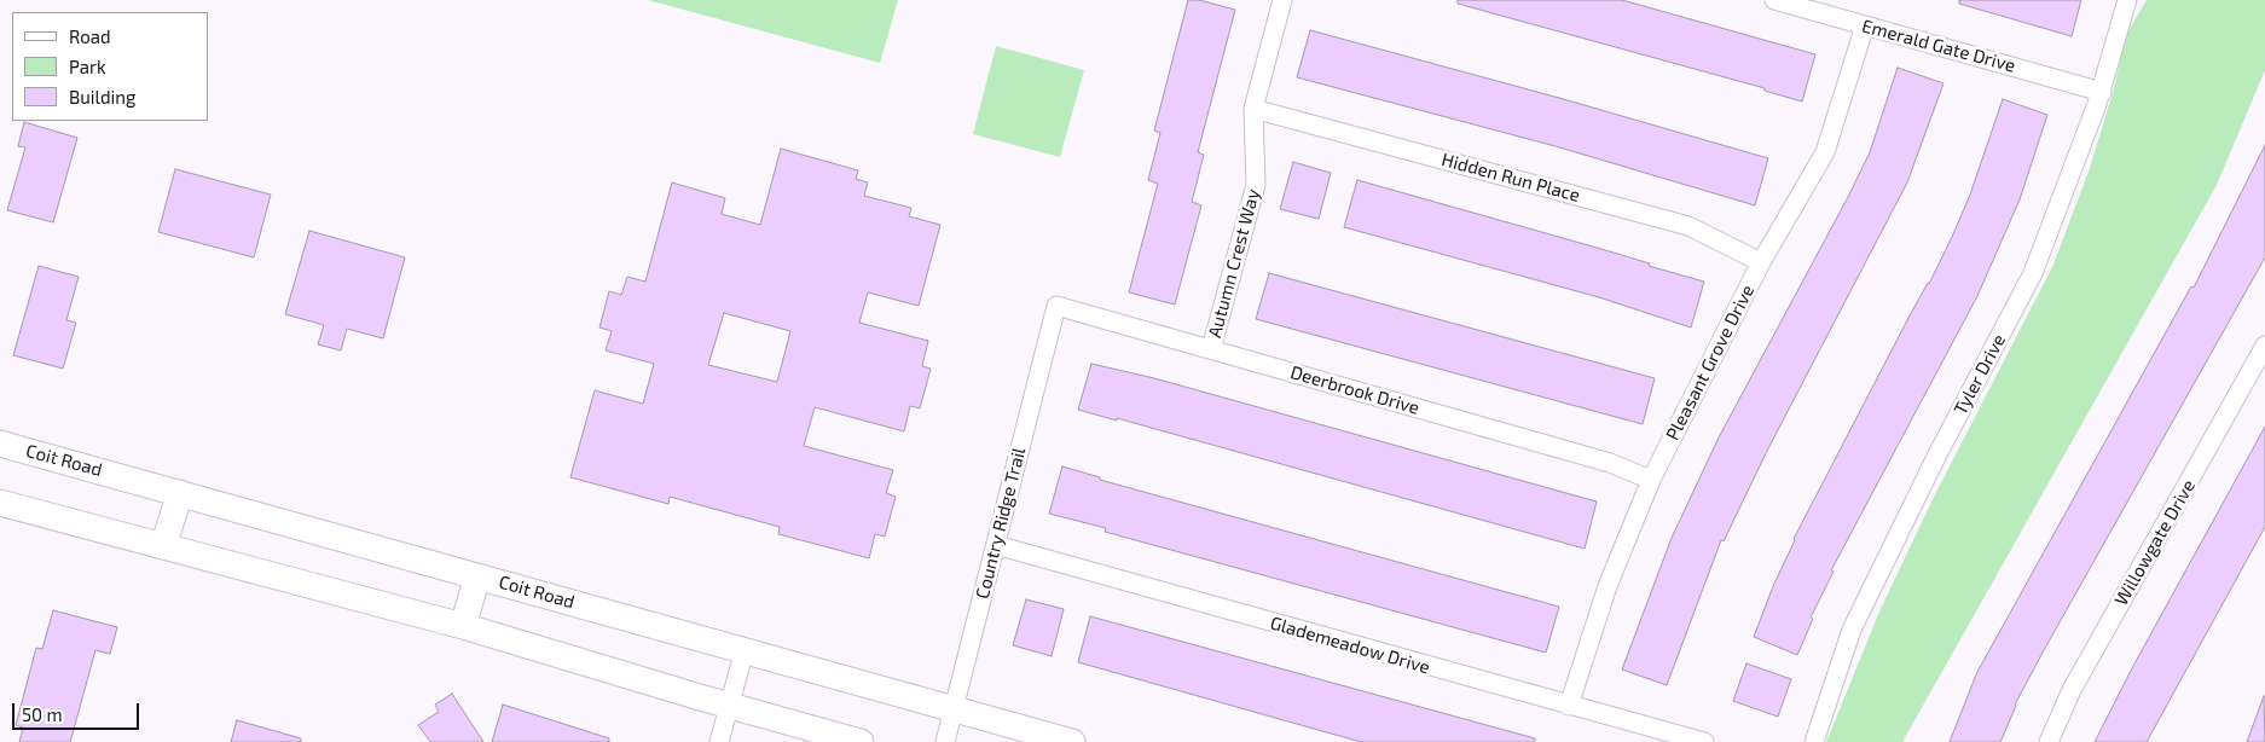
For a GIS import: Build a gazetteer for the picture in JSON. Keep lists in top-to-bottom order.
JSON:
{
  "streets": {
    "main road": ["Coit Road"],
    "street": [
      "Emerald Gate Drive",
      "Hidden Run Place",
      "Autumn Crest Way",
      "Pleasant Grove Drive",
      "Tyler Drive",
      "Deerbrook Drive",
      "Country Ridge Trail",
      "Willowgate Drive",
      "Glademeadow Drive"
    ]
  },
  "crossings": [
    ["Emerald Gate Drive", "Pleasant Grove Drive"],
    ["Emerald Gate Drive", "Tyler Drive"],
    ["Hidden Run Place", "Autumn Crest Way"],
    ["Hidden Run Place", "Pleasant Grove Drive"],
    ["Autumn Crest Way", "Deerbrook Drive"],
    ["Pleasant Grove Drive", "Deerbrook Drive"],
    ["Pleasant Grove Drive", "Glademeadow Drive"],
    ["Deerbrook Drive", "Country Ridge Trail"],
    ["Coit Road", "Country Ridge Trail"],
    ["Country Ridge Trail", "Glademeadow Drive"]
  ],
  "legend": ["Road", "Park", "Building"],
  "scale_bar": "50 m"
}
